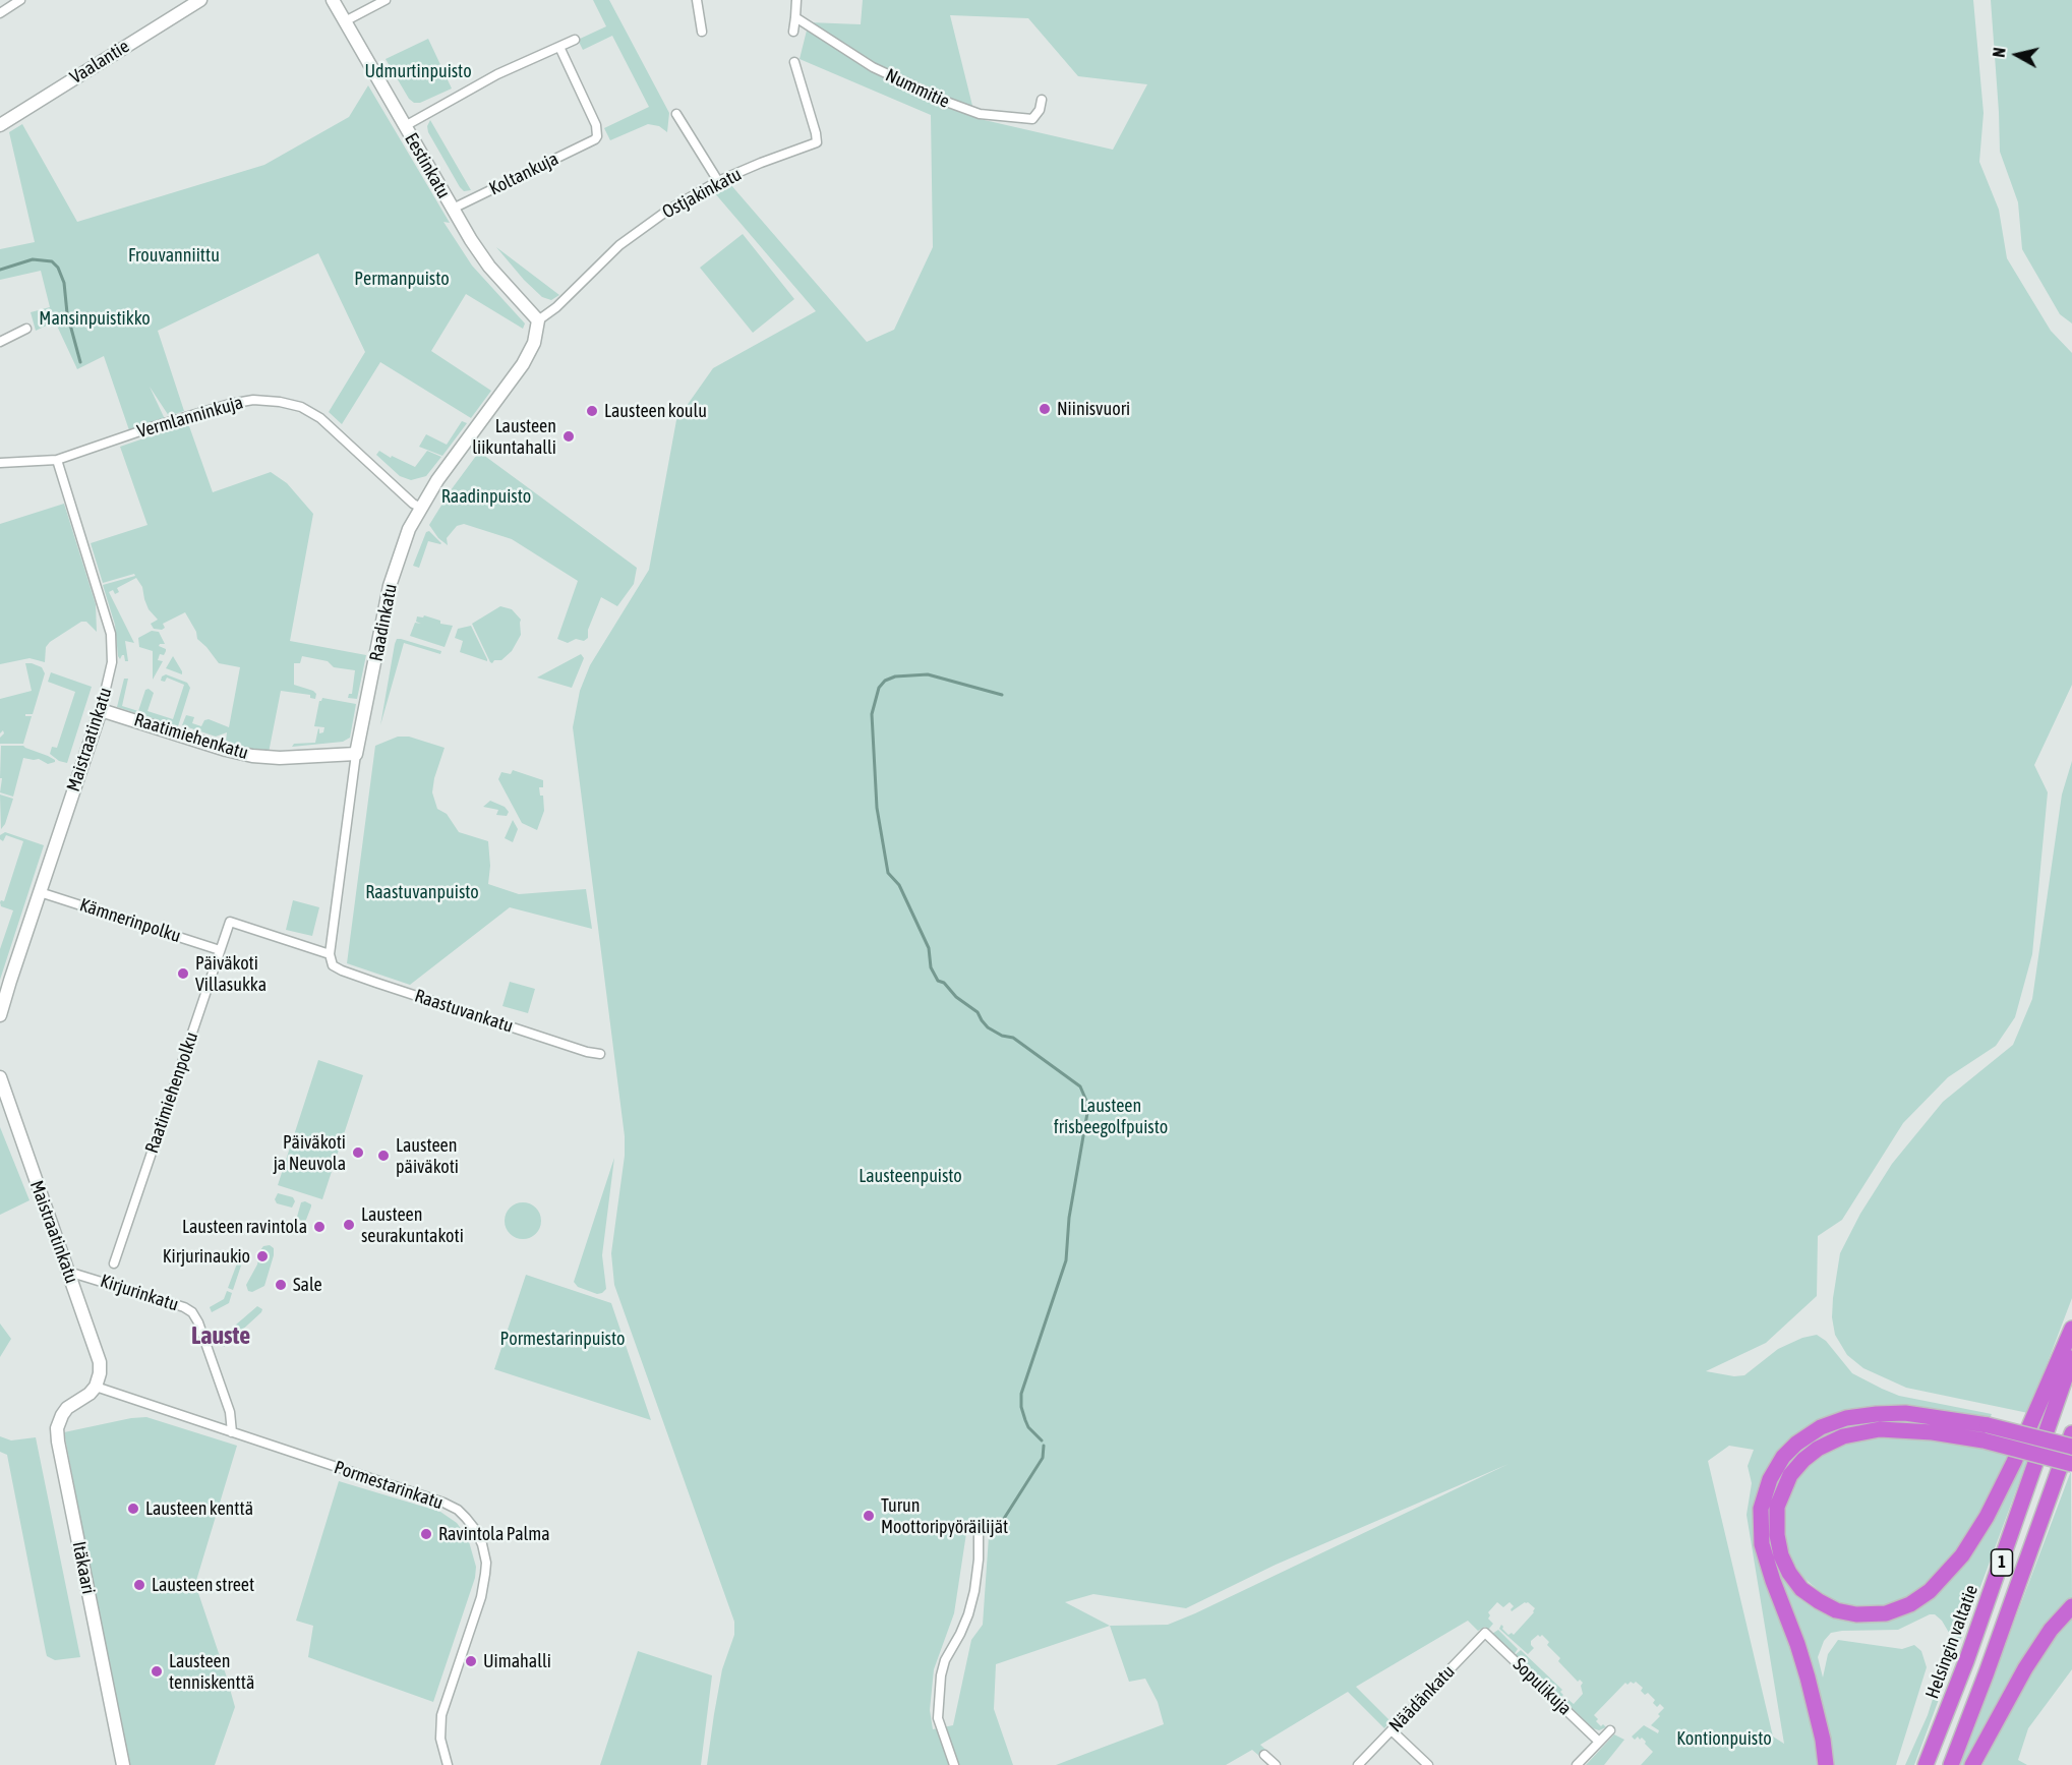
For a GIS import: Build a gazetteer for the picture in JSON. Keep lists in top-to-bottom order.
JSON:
{
  "streets": {
    "highway": ["1", "Helsingin valtatie"],
    "street": [
      "Vaalantie",
      "Nummitie",
      "Eestinkatu",
      "Koltankuja",
      "Ostjakinkatu",
      "Vermlanninkuja",
      "Raadinkatu",
      "Raatimiehenkatu",
      "Maistraatinkatu",
      "Kämnerinpolku",
      "Raastuvankatu",
      "Raatimiehenpolku",
      "Kirjurinkatu",
      "Pormestarinkatu",
      "Itäkaari",
      "Sopulikuja",
      "Näädänkatu"
    ]
  },
  "crossings": [
    ["Eestinkatu", "Koltankuja"],
    ["Eestinkatu", "Ostjakinkatu"],
    ["Eestinkatu", "Raadinkatu"],
    ["Ostjakinkatu", "Raadinkatu"],
    ["Vermlanninkuja", "Raadinkatu"],
    ["Vermlanninkuja", "Maistraatinkatu"],
    ["Raadinkatu", "Raatimiehenkatu"],
    ["Raadinkatu", "Raastuvankatu"],
    ["Raatimiehenkatu", "Maistraatinkatu"],
    ["Maistraatinkatu", "Kämnerinpolku"],
    ["Maistraatinkatu", "Kirjurinkatu"],
    ["Maistraatinkatu", "Pormestarinkatu"],
    ["Maistraatinkatu", "Itäkaari"],
    ["Kämnerinpolku", "Raatimiehenpolku"],
    ["Raastuvankatu", "Raatimiehenpolku"],
    ["Kirjurinkatu", "Pormestarinkatu"],
    ["Pormestarinkatu", "Itäkaari"],
    ["Sopulikuja", "Näädänkatu"]
  ],
  "districts": ["Lauste"],
  "parks": [
    "Udmurtinpuisto",
    "Frouvanniittu",
    "Permanpuisto",
    "Mansinpuistikko",
    "Raadinpuisto",
    "Raastuvanpuisto",
    "Lausteen frisbeegolfpuisto",
    "Lausteenpuisto",
    "Pormestarinpuisto",
    "Kontionpuisto"
  ],
  "places": [
    "Niinisvuori",
    "Lausteen koulu",
    "Lausteen liikuntahalli",
    "Päiväkoti Villasukka",
    "Päiväkoti ja Neuvola",
    "Lausteen päiväkoti",
    "Lausteen seurakuntakoti",
    "Lausteen ravintola",
    "Kirjurinaukio",
    "Sale",
    "Lausteen kenttä",
    "Turun Moottoripyöräilijät",
    "Ravintola Palma",
    "Lausteen street",
    "Uimahalli",
    "Lausteen tenniskenttä"
  ],
  "north": "left"
}
